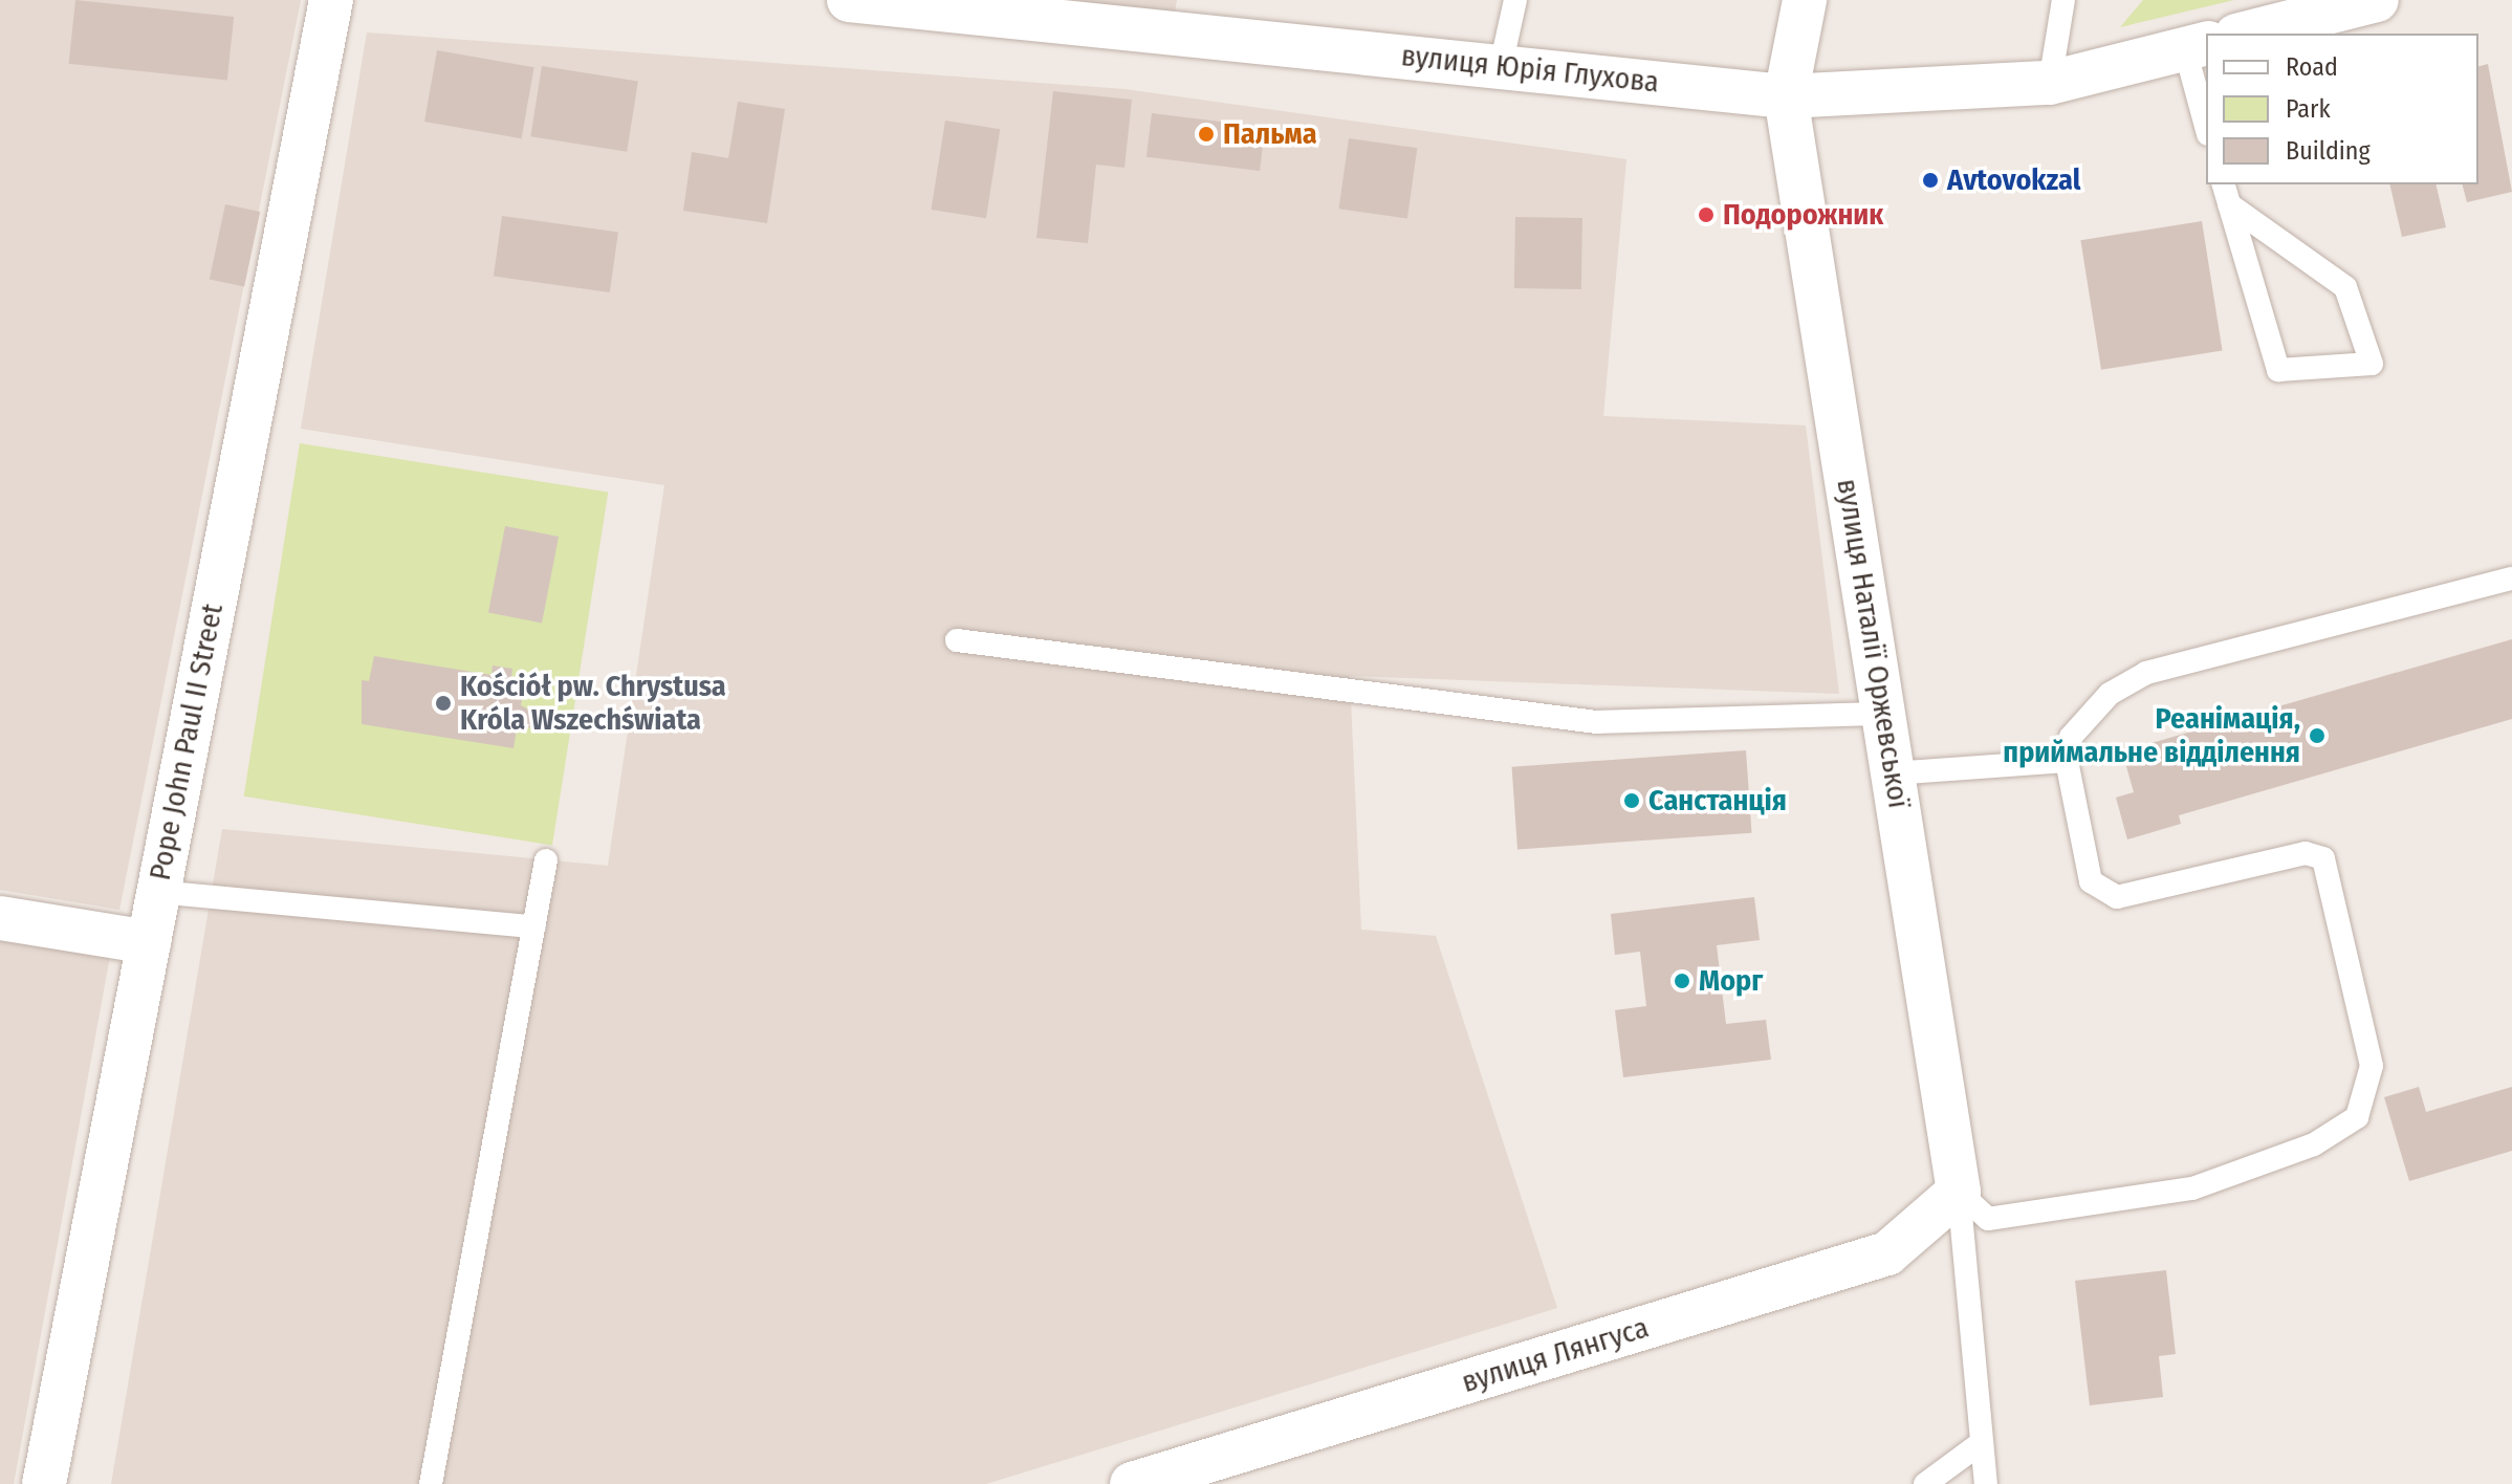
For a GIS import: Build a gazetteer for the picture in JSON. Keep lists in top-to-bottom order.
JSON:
{
  "streets": {
    "street": [
      "вулиця Юрія Глухова",
      "вулиця Наталії Оржевської",
      "Pope John Paul II Street",
      "вулиця Лянгуса"
    ]
  },
  "crossings": [
    ["вулиця Юрія Глухова", "вулиця Наталії Оржевської"],
    ["вулиця Наталії Оржевської", "вулиця Лянгуса"]
  ],
  "places": [
    "Пальма",
    "Avtovokzal",
    "Подорожник",
    "Kościół pw. Chrystusa Króla Wszechświata",
    "Реанімація, приймальне відділення",
    "Санстанція",
    "Морг"
  ],
  "legend": ["Road", "Park", "Building"]
}
